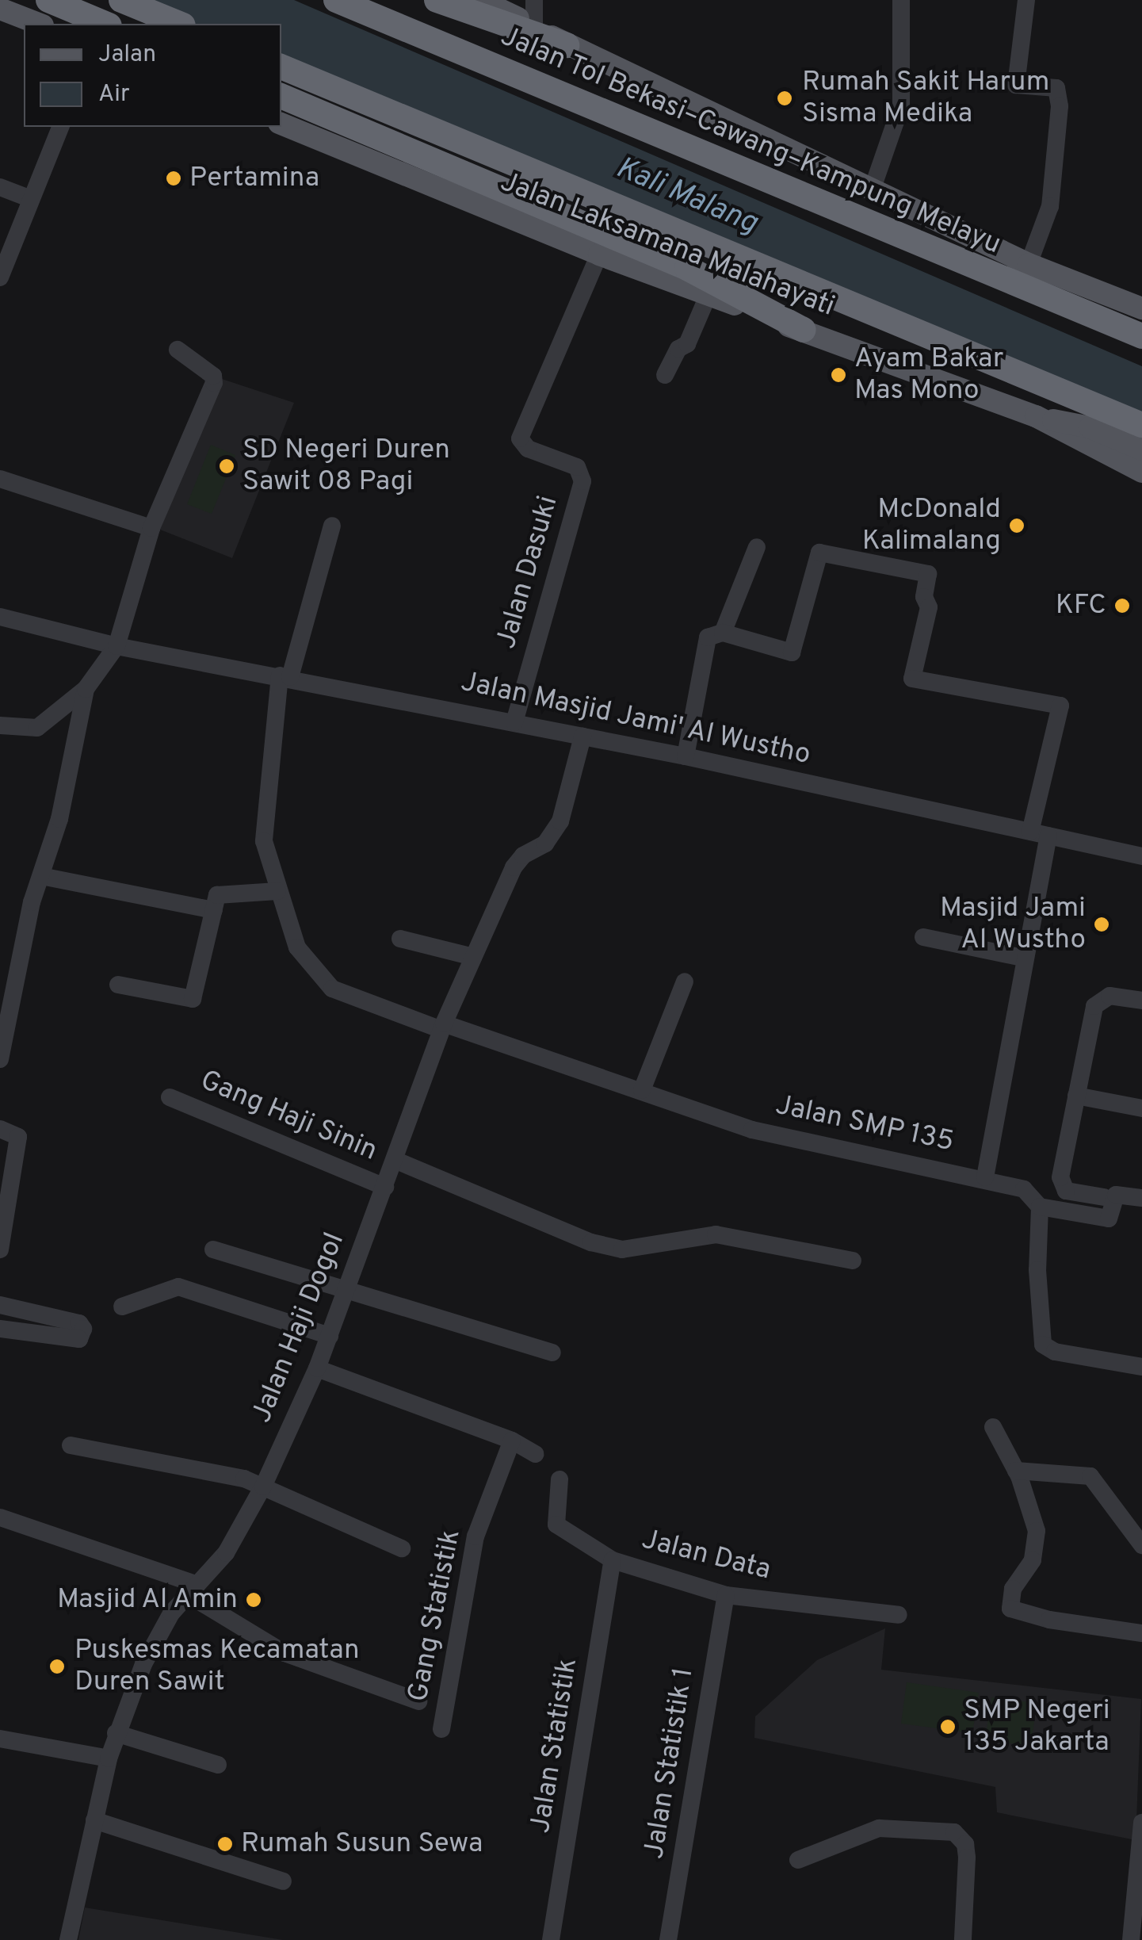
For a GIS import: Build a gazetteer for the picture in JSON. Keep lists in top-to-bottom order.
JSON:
{
  "streets": {
    "highway": ["Jalan Tol Bekasi–Cawang–Kampung Melayu"],
    "main road": ["Jalan Laksamana Malahayati"],
    "street": [
      "Jalan Dasuki",
      "Jalan Masjid Jami' Al Wustho",
      "Gang Haji Sinin",
      "Jalan SMP 135",
      "Jalan Haji Dogol",
      "Jalan Data",
      "Gang Statistik",
      "Jalan Statistik",
      "Jalan Statistik 1"
    ]
  },
  "crossings": [
    ["Jalan Laksamana Malahayati", "Jalan Dasuki"],
    ["Jalan Dasuki", "Jalan Masjid Jami' Al Wustho"],
    ["Jalan Masjid Jami' Al Wustho", "Jalan SMP 135"],
    ["Jalan Masjid Jami' Al Wustho", "Jalan Haji Dogol"],
    ["Gang Haji Sinin", "Jalan Haji Dogol"],
    ["Jalan SMP 135", "Jalan Haji Dogol"],
    ["Jalan Data", "Jalan Statistik"],
    ["Jalan Data", "Jalan Statistik 1"]
  ],
  "water": ["Kali Malang"],
  "places": [
    "Rumah Sakit Harum Sisma Medika",
    "Pertamina",
    "Ayam Bakar Mas Mono",
    "SD Negeri Duren Sawit 08 Pagi",
    "McDonald Kalimalang",
    "KFC",
    "Masjid Jami Al Wustho",
    "Masjid Al Amin",
    "Puskesmas Kecamatan Duren Sawit",
    "SMP Negeri 135 Jakarta",
    "Rumah Susun Sewa"
  ],
  "legend": ["Jalan", "Air"]
}
